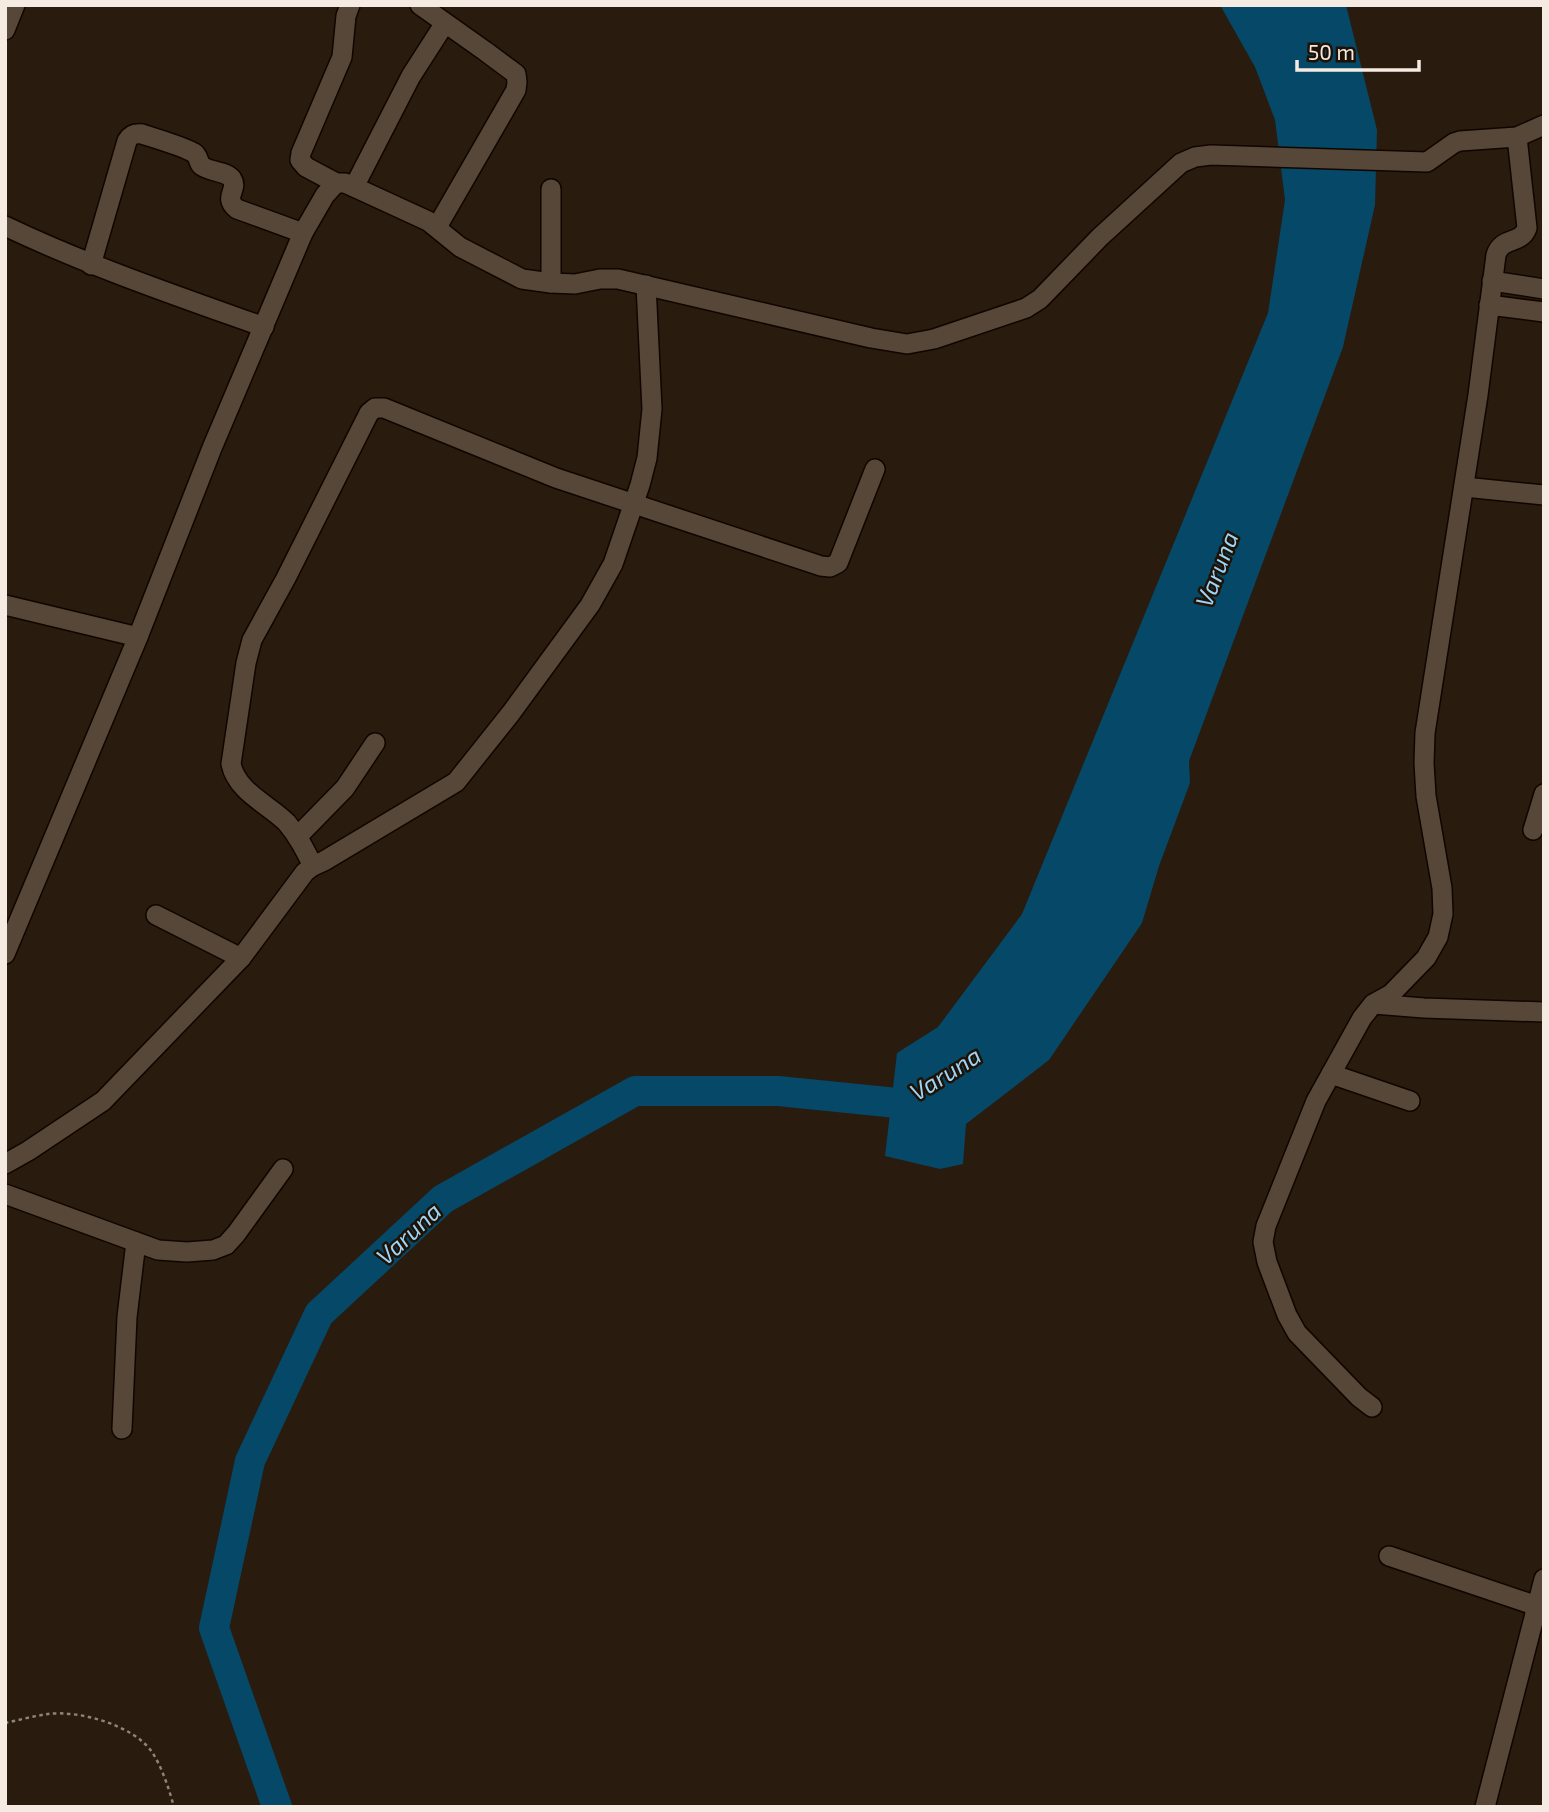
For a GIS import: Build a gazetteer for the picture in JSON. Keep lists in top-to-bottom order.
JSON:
{
  "water": ["Varuna"],
  "scale_bar": "50 m"
}
